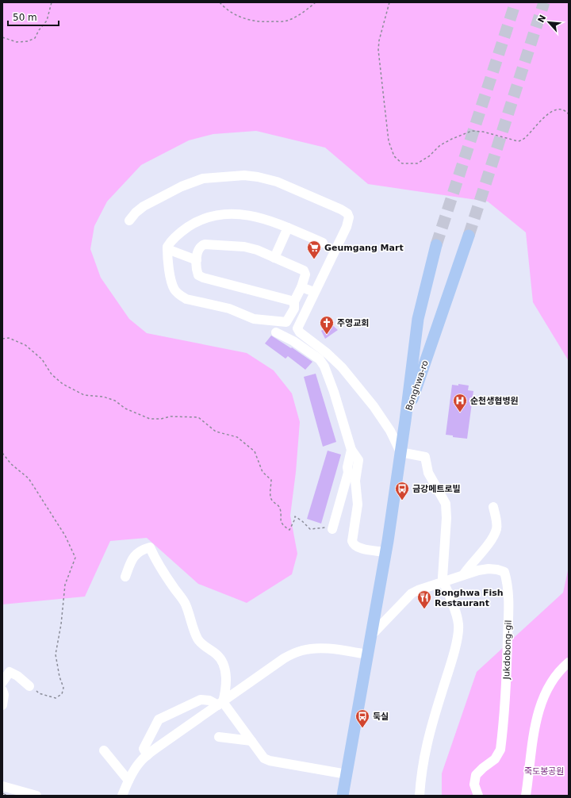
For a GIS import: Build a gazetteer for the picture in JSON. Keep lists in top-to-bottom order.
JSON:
{
  "streets": {
    "main road": ["Bonghwa-ro"],
    "street": ["Jukdobong-gil"]
  },
  "parks": ["죽도봉공원"],
  "places": {
    "supermarket": ["Geumgang Mart"],
    "church": ["주영교회"],
    "hospital": ["순천생협병원"],
    "bus stop": ["금강메트로빌", "둑실"],
    "restaurant": ["Bonghwa Fish Restaurant"]
  },
  "scale_bar": "50 m",
  "north": "top left"
}
